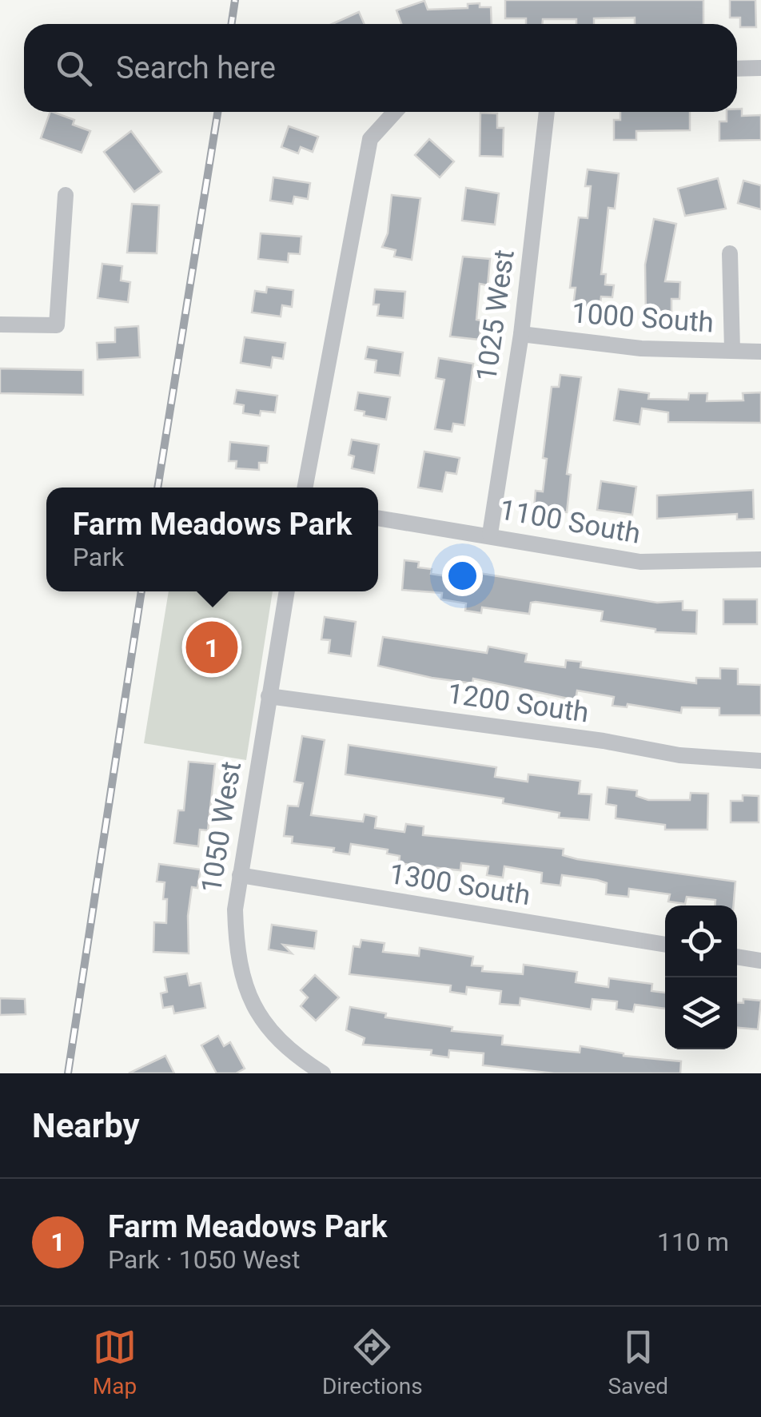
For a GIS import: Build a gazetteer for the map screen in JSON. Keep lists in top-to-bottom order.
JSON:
{
  "streets": {
    "street": [
      "1025 West",
      "1000 South",
      "1100 South",
      "1200 South",
      "1050 West",
      "1300 South"
    ]
  },
  "crossings": [
    ["1025 West", "1000 South"],
    ["1025 West", "1100 South"],
    ["1200 South", "1050 West"],
    ["1050 West", "1300 South"]
  ],
  "page": {
    "search": "Search here",
    "popup": ["Farm Meadows Park", "Park"],
    "pins": "1",
    "heading": "Nearby",
    "list": [
      {
        "mark": "1",
        "name": "Farm Meadows Park",
        "note": "Park · 1050 West",
        "value": "110 m"
      }
    ],
    "nav": ["Map", "Directions", "Saved"]
  }
}
